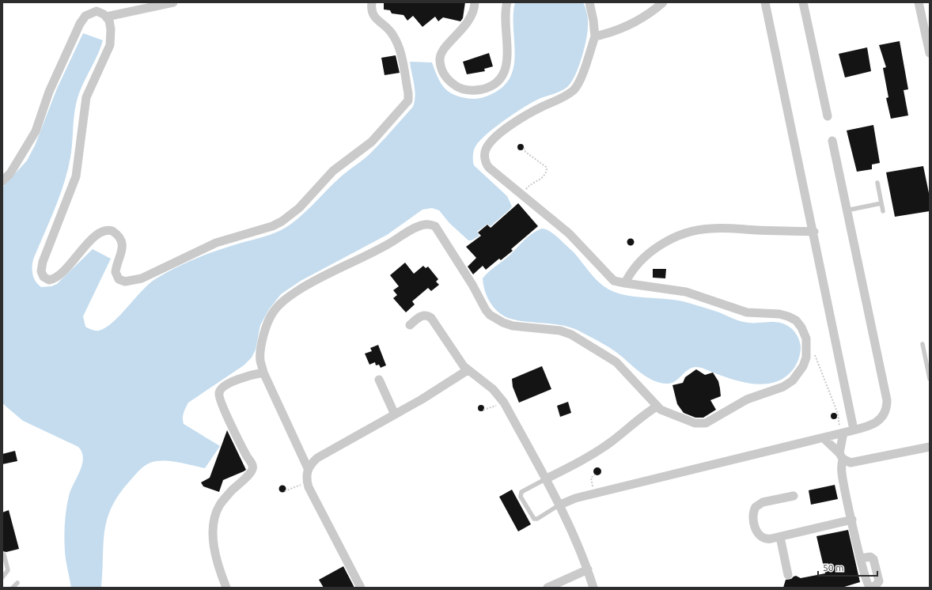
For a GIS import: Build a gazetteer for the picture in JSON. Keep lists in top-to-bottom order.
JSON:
{
  "scale_bar": "50 m"
}
